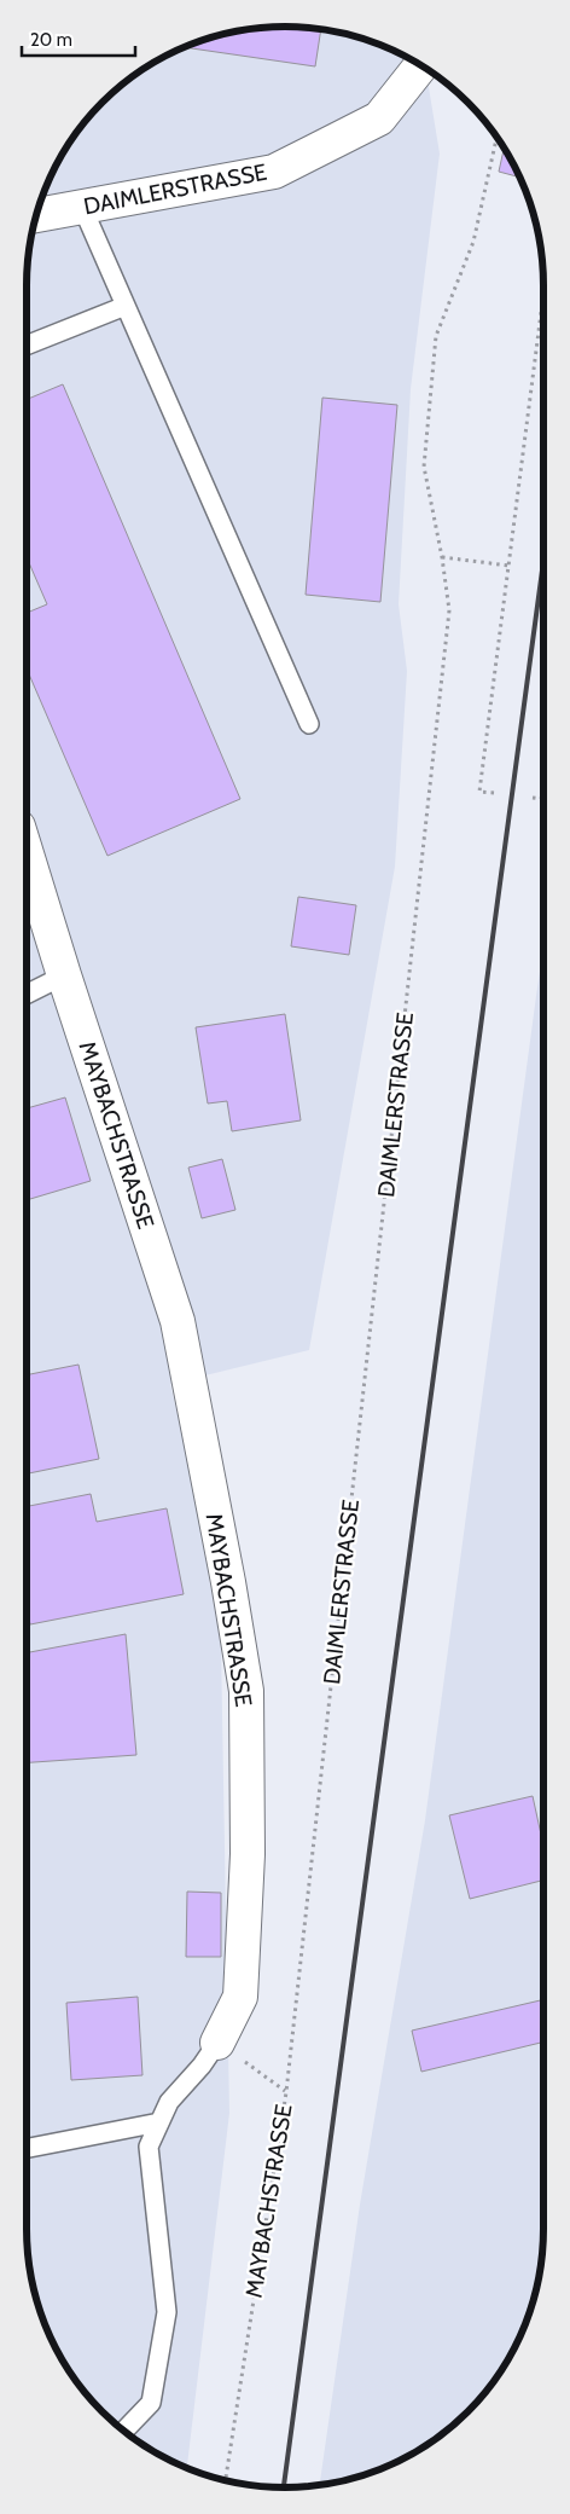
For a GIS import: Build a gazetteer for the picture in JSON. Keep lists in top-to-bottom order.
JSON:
{
  "streets": {
    "street": ["DAIMLERSTRASSE", "MAYBACHSTRASSE"]
  },
  "crossings": [
    ["DAIMLERSTRASSE", "MAYBACHSTRASSE"]
  ],
  "scale_bar": "20 m"
}
